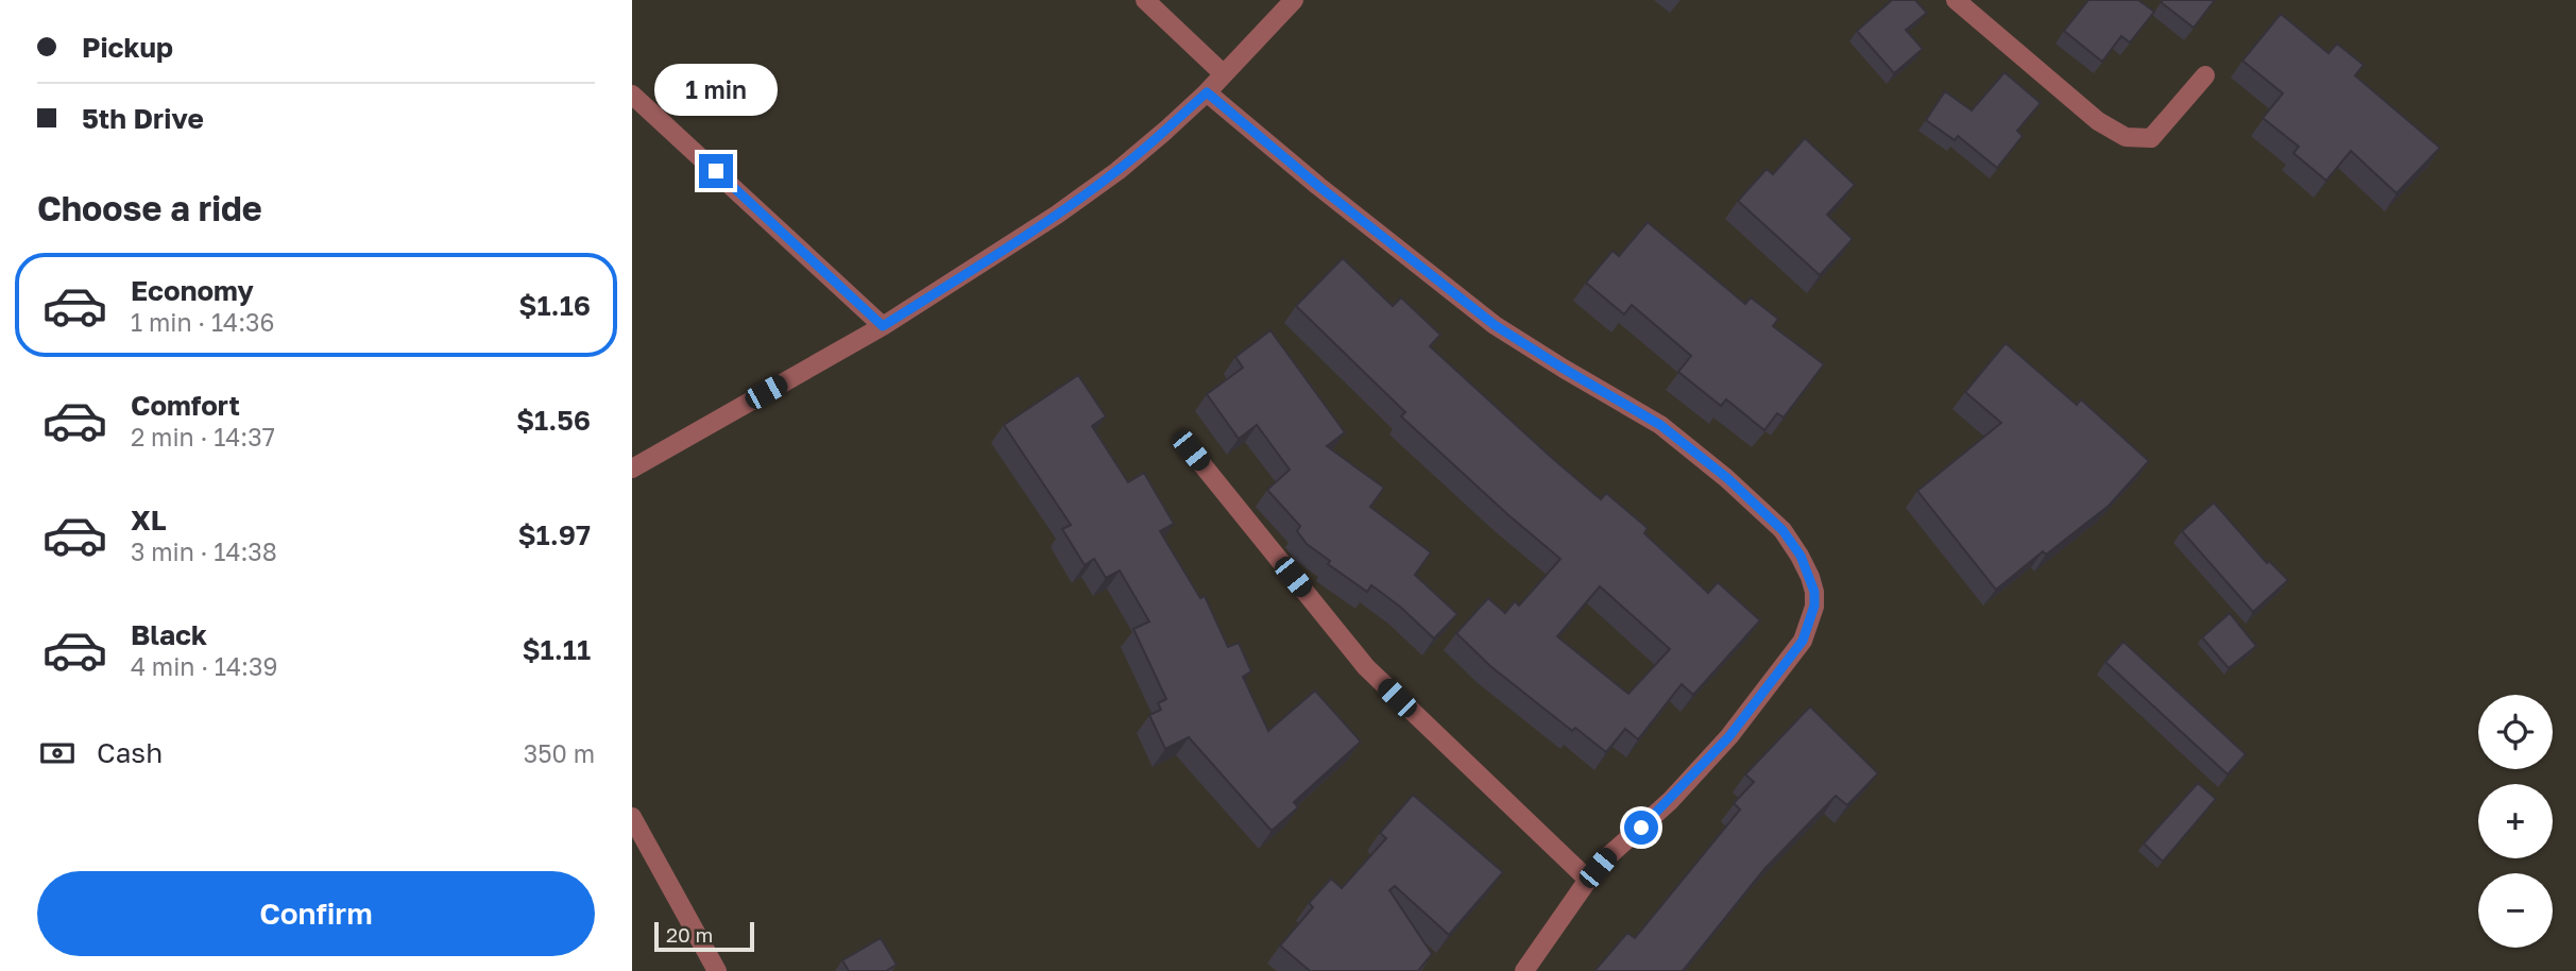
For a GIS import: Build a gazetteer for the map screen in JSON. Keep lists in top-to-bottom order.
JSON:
{
  "scale_bar": "20 m",
  "page": {
    "banner": ["Pickup", "5th Drive"],
    "bubble": "1 min",
    "heading": "Choose a ride",
    "list": [
      {
        "name": "Economy",
        "note": "1 min · 14:36",
        "value": "$1.16"
      },
      {
        "name": "Comfort",
        "note": "2 min · 14:37",
        "value": "$1.56"
      },
      {
        "name": "XL",
        "note": "3 min · 14:38",
        "value": "$1.97"
      },
      {
        "name": "Black",
        "note": "4 min · 14:39",
        "value": "$1.11"
      }
    ],
    "map_buttons": ["+", "−"],
    "pay": ["Cash", "350 m"],
    "buttons": "Confirm",
    "scale": "20 m"
  }
}
